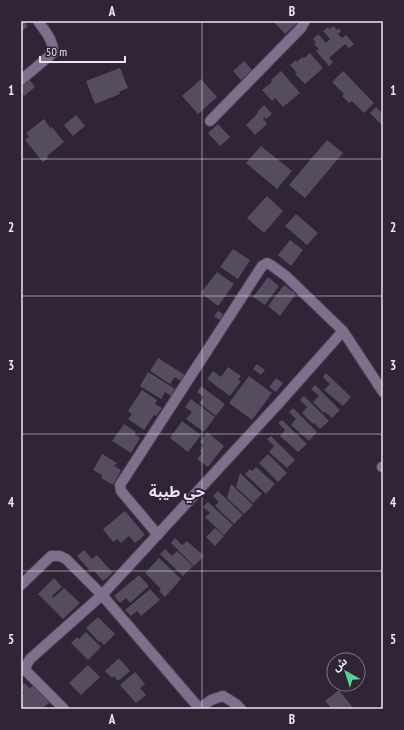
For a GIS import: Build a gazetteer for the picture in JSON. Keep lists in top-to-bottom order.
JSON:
{
  "districts": ["حي طيبة"],
  "scale_bar": "50 m",
  "north": "top left",
  "grid": {
    "columns": ["A", "B"],
    "rows": [
      "1",
      "2",
      "3",
      "4",
      "5"
    ]
  }
}
